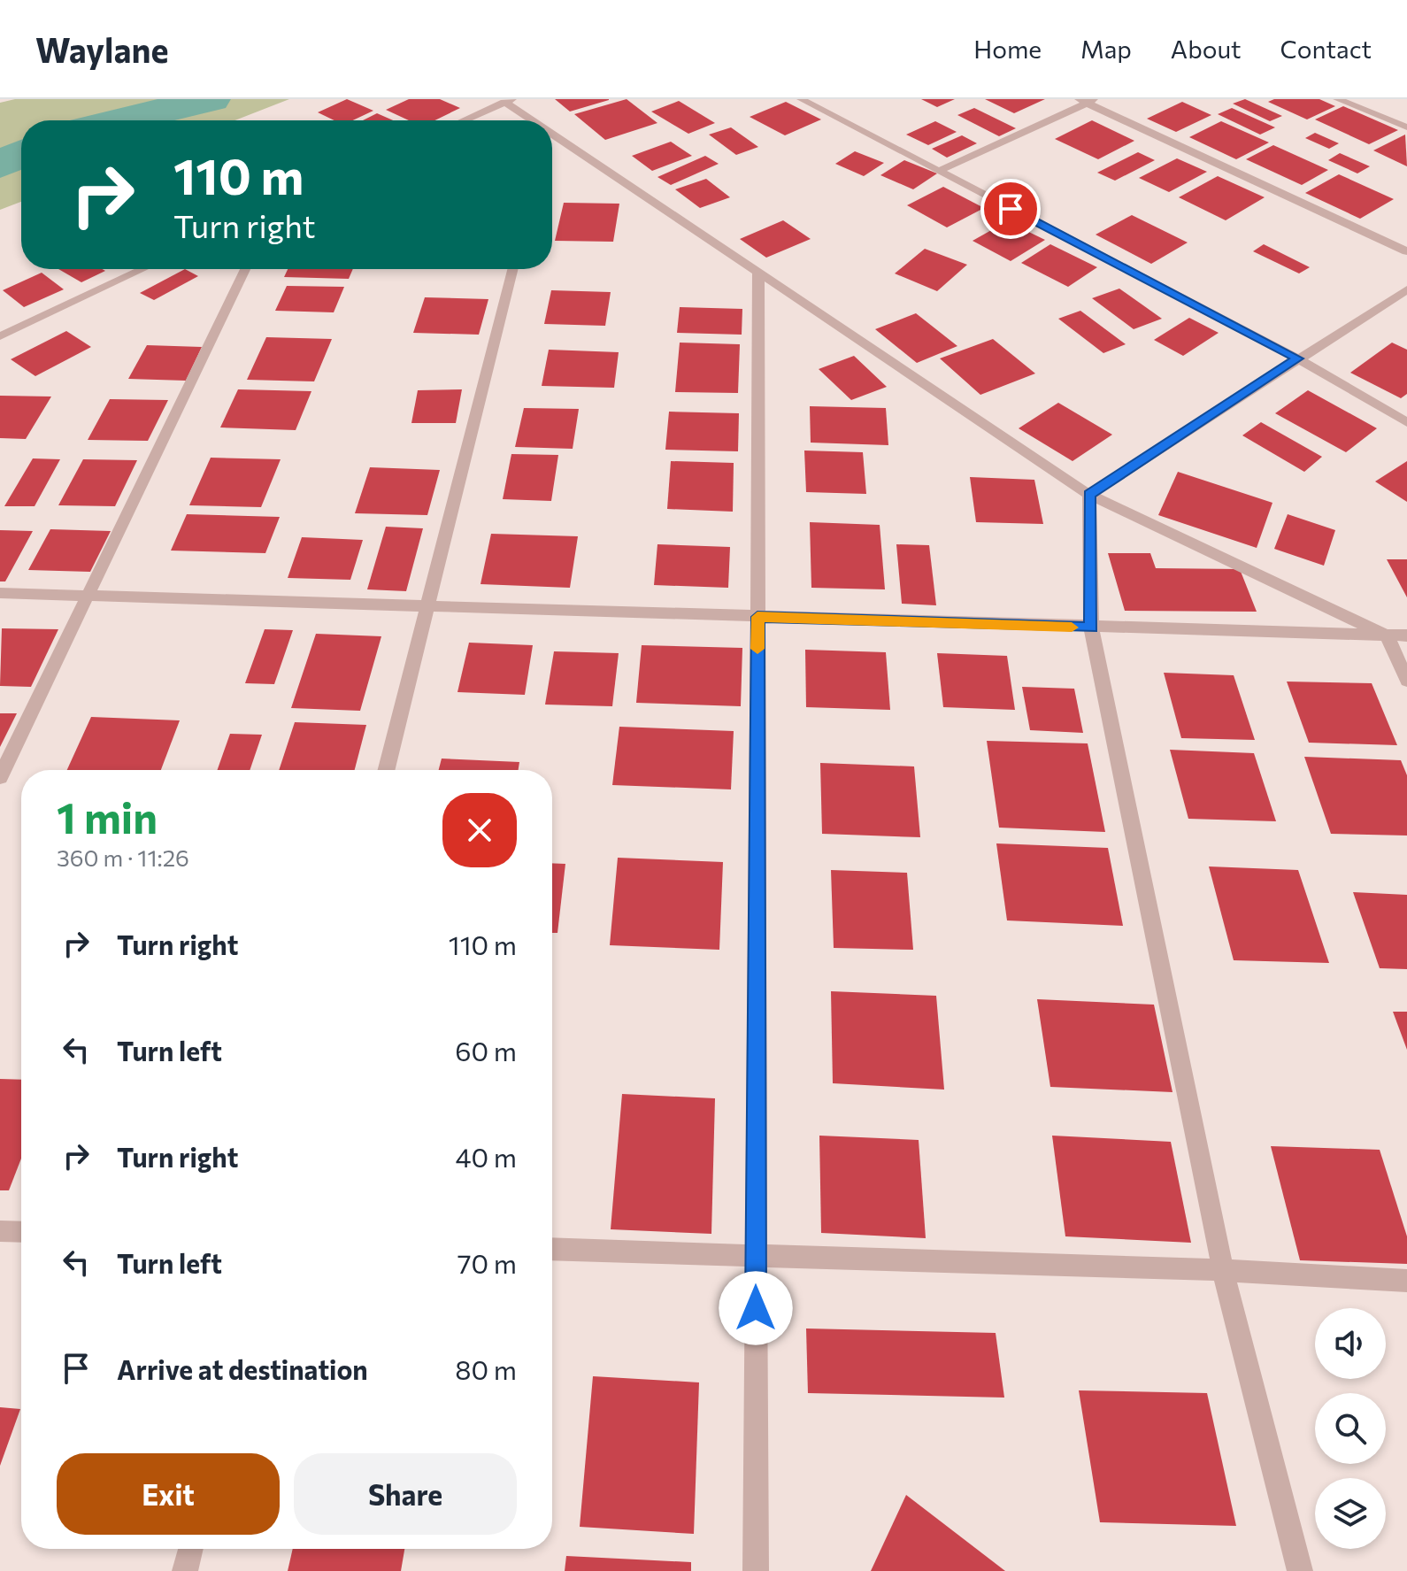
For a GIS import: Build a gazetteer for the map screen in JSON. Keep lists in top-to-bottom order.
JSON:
{
  "page": {
    "header": "Waylane",
    "nav": [
      "Home",
      "Map",
      "About",
      "Contact"
    ],
    "turn": ["110 m", "Turn right"],
    "heading": ["1 min", "360 m · 11:26"],
    "list": [
      {
        "name": "Turn right",
        "value": "110 m"
      },
      {
        "name": "Turn left",
        "value": "60 m"
      },
      {
        "name": "Turn right",
        "value": "40 m"
      },
      {
        "name": "Turn left",
        "value": "70 m"
      },
      {
        "name": "Arrive at destination",
        "value": "80 m"
      }
    ],
    "buttons": ["Exit", "Share"]
  }
}
